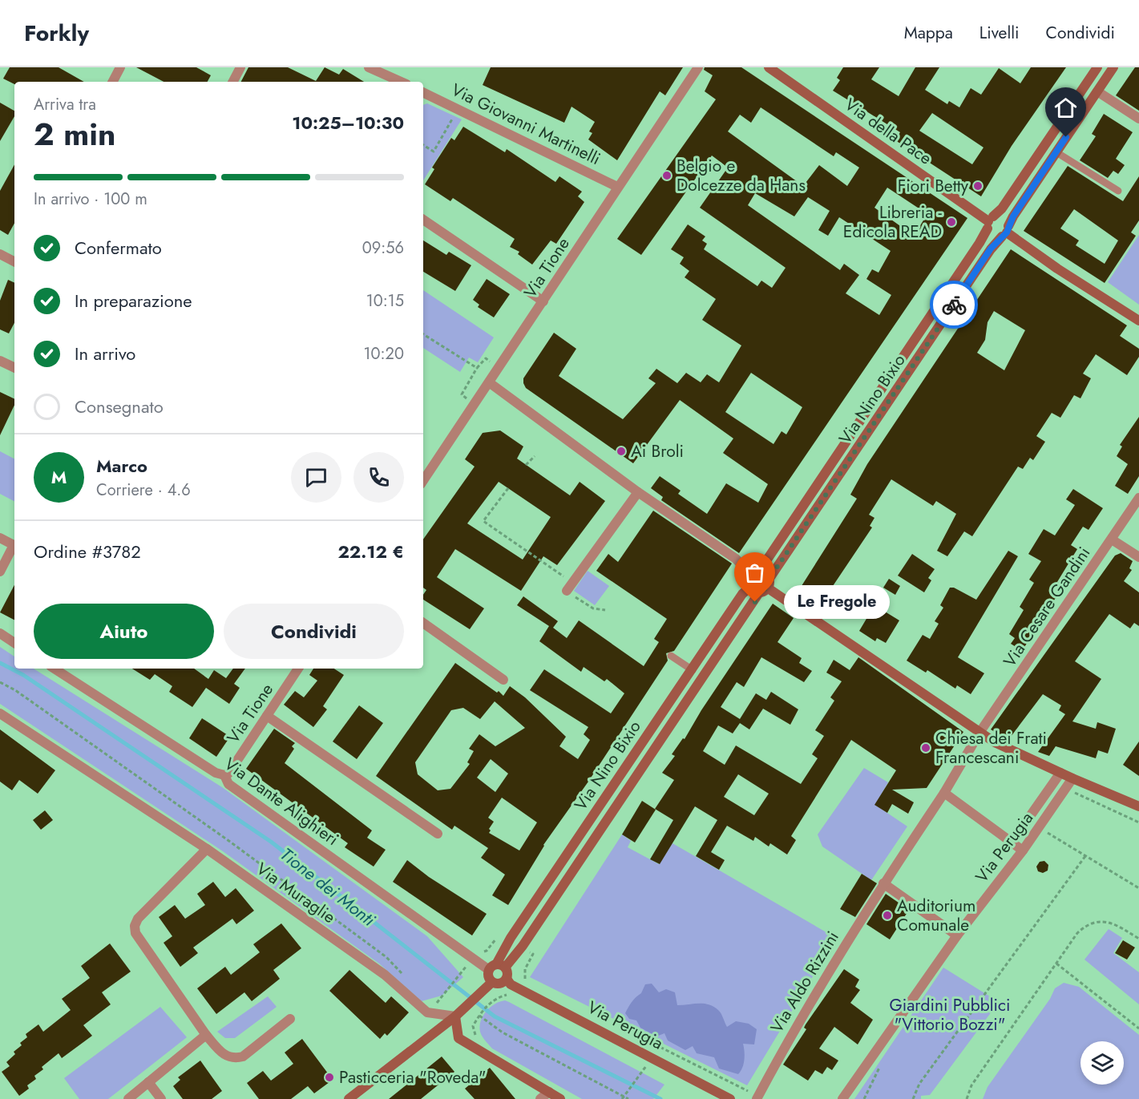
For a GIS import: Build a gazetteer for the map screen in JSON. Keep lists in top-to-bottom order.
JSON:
{
  "streets": {
    "street": [
      "Via Giovanni Martinelli",
      "Via della Pace",
      "Via Tione",
      "Via Nino Bixio",
      "Via Cesare Gandini",
      "Via Dante Alighieri",
      "Via Perugia",
      "Via Muraglie",
      "Via Aldo Rizzini"
    ]
  },
  "crossings": [
    ["Via Giovanni Martinelli", "Via Tione"],
    ["Via della Pace", "Via Nino Bixio"],
    ["Via Tione", "Via Dante Alighieri"],
    ["Via Nino Bixio", "Via Dante Alighieri"],
    ["Via Nino Bixio", "Via Perugia"],
    ["Via Cesare Gandini", "Via Aldo Rizzini"],
    ["Via Dante Alighieri", "Via Perugia"]
  ],
  "water": ["Tione dei Monti"],
  "parks": ["Giardini Pubblici \"Vittorio Bozzi\""],
  "places": [
    "Belgio e Dolcezze da Hans",
    "Fiori Betty",
    "Libreria - Edicola READ",
    "Ai Broli",
    "Le Fregole",
    "Chiesa dei Frati Francescani",
    "Auditorium Comunale",
    "Pasticceria \"Roveda\""
  ],
  "page": {
    "header": "Forkly",
    "nav": ["Mappa", "Livelli", "Condividi"],
    "heading": ["2 min", "Arriva tra", "10:25–10:30"],
    "panel": [
      "Marco",
      "Corriere · 4.6",
      "Ordine #3782",
      "22.12 €"
    ],
    "bar": "In arrivo · 100 m",
    "list": [
      ["Confermato", "09:56"],
      ["In preparazione", "10:15"],
      ["In arrivo", "10:20"],
      "Consegnato"
    ],
    "round": "M",
    "bubble": "Le Fregole",
    "buttons": ["Aiuto", "Condividi"]
  }
}
